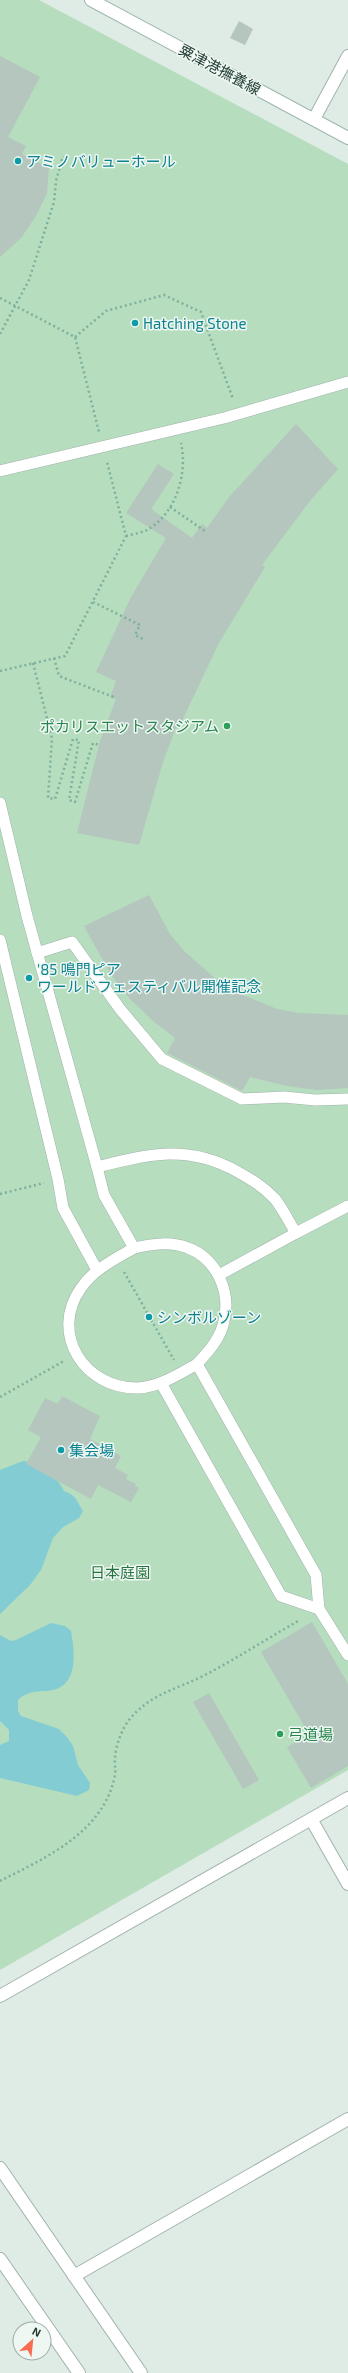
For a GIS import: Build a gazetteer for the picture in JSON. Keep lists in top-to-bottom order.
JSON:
{
  "streets": {
    "street": ["粟津港撫養線"]
  },
  "parks": ["日本庭園"],
  "places": [
    "アミノバリューホール",
    "Hatching Stone",
    "ポカリスエットスタジアム",
    "'85 鳴門ピア ワールドフェスティバル開催記念",
    "シンボルゾーン",
    "集会場",
    "弓道場"
  ],
  "north": "top right"
}
